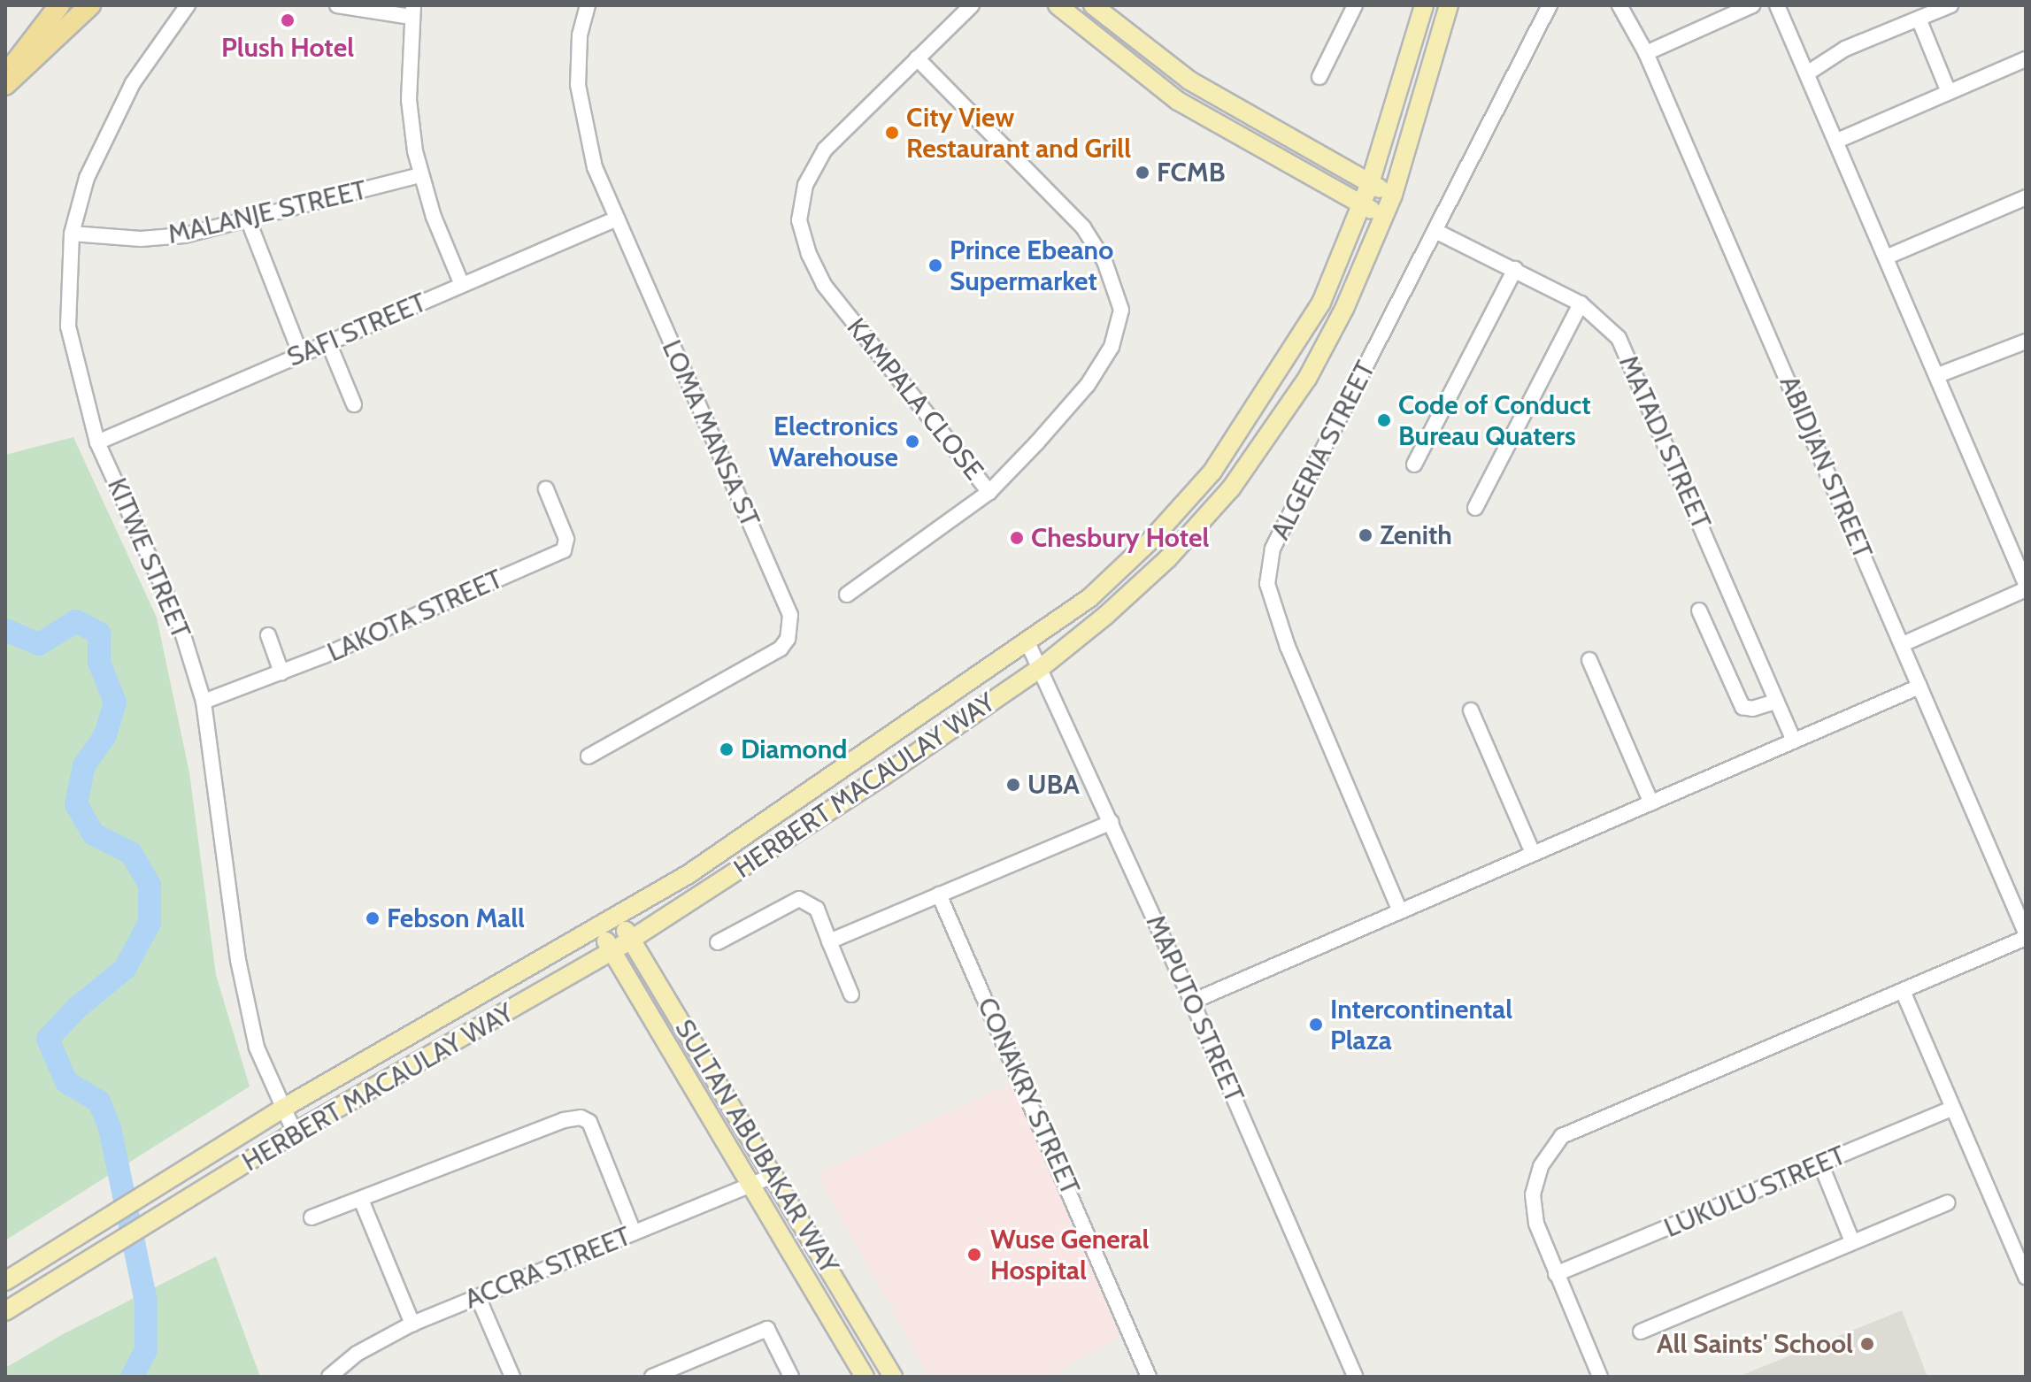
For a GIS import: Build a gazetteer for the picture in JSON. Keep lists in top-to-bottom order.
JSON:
{
  "streets": {
    "main road": ["HERBERT MACAULAY WAY", "SULTAN ABUBAKAR WAY"],
    "street": [
      "MALANJE STREET",
      "SAFI STREET",
      "KAMPALA CLOSE",
      "LOMA MANSA ST",
      "MATADI STREET",
      "ALGERIA STREET",
      "ABIDJAN STREET",
      "KITWE STREET",
      "LAKOTA STREET",
      "MAPUTO STREET",
      "CONAKRY STREET",
      "LUKULU STREET",
      "ACCRA STREET"
    ]
  },
  "crossings": [
    ["MALANJE STREET", "KITWE STREET"],
    ["SAFI STREET", "LOMA MANSA ST"],
    ["SAFI STREET", "KITWE STREET"],
    ["MATADI STREET", "ALGERIA STREET"],
    ["KITWE STREET", "LAKOTA STREET"],
    ["KITWE STREET", "HERBERT MACAULAY WAY"],
    ["HERBERT MACAULAY WAY", "MAPUTO STREET"],
    ["HERBERT MACAULAY WAY", "SULTAN ABUBAKAR WAY"],
    ["SULTAN ABUBAKAR WAY", "ACCRA STREET"]
  ],
  "places": [
    "Plush Hotel",
    "City View Restaurant and Grill",
    "FCMB",
    "Prince Ebeano Supermarket",
    "Code of Conduct Bureau Quaters",
    "Electronics Warehouse",
    "Zenith",
    "Chesbury Hotel",
    "Diamond",
    "UBA",
    "Febson Mall",
    "Intercontinental Plaza",
    "Wuse General Hospital",
    "All Saints' School"
  ]
}
